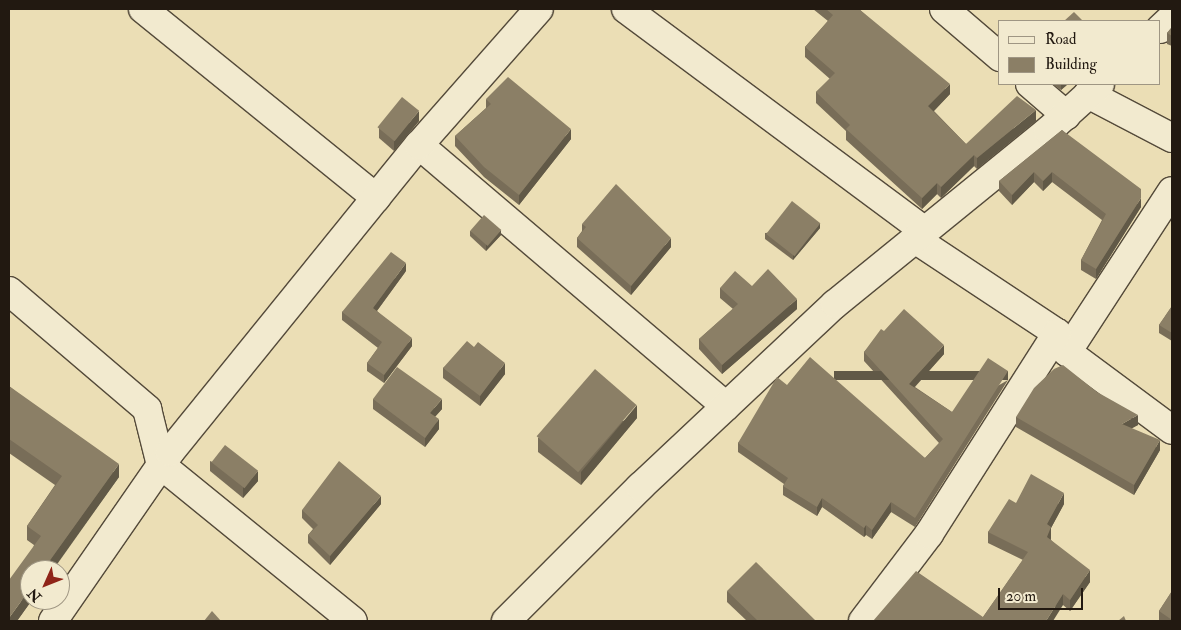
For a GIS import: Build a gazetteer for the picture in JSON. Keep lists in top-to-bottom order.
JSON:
{
  "legend": ["Road", "Building"],
  "scale_bar": "20 m",
  "north": "bottom left"
}
